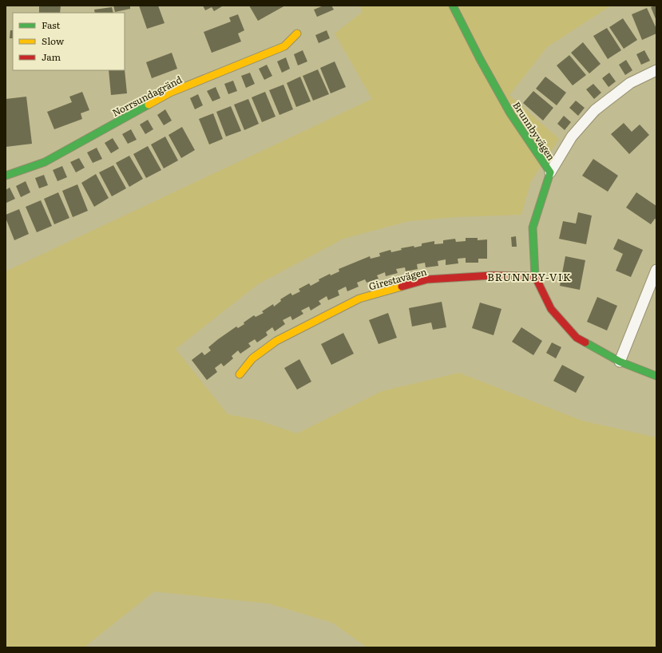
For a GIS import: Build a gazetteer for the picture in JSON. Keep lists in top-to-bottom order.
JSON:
{
  "streets": {
    "street": ["Norrsundagränd", "Brunnbyvägen", "Girestavägen"]
  },
  "crossings": [
    ["Brunnbyvägen", "Girestavägen"]
  ],
  "districts": ["BRUNNBY-VIK"],
  "legend": ["Fast", "Slow", "Jam"]
}
